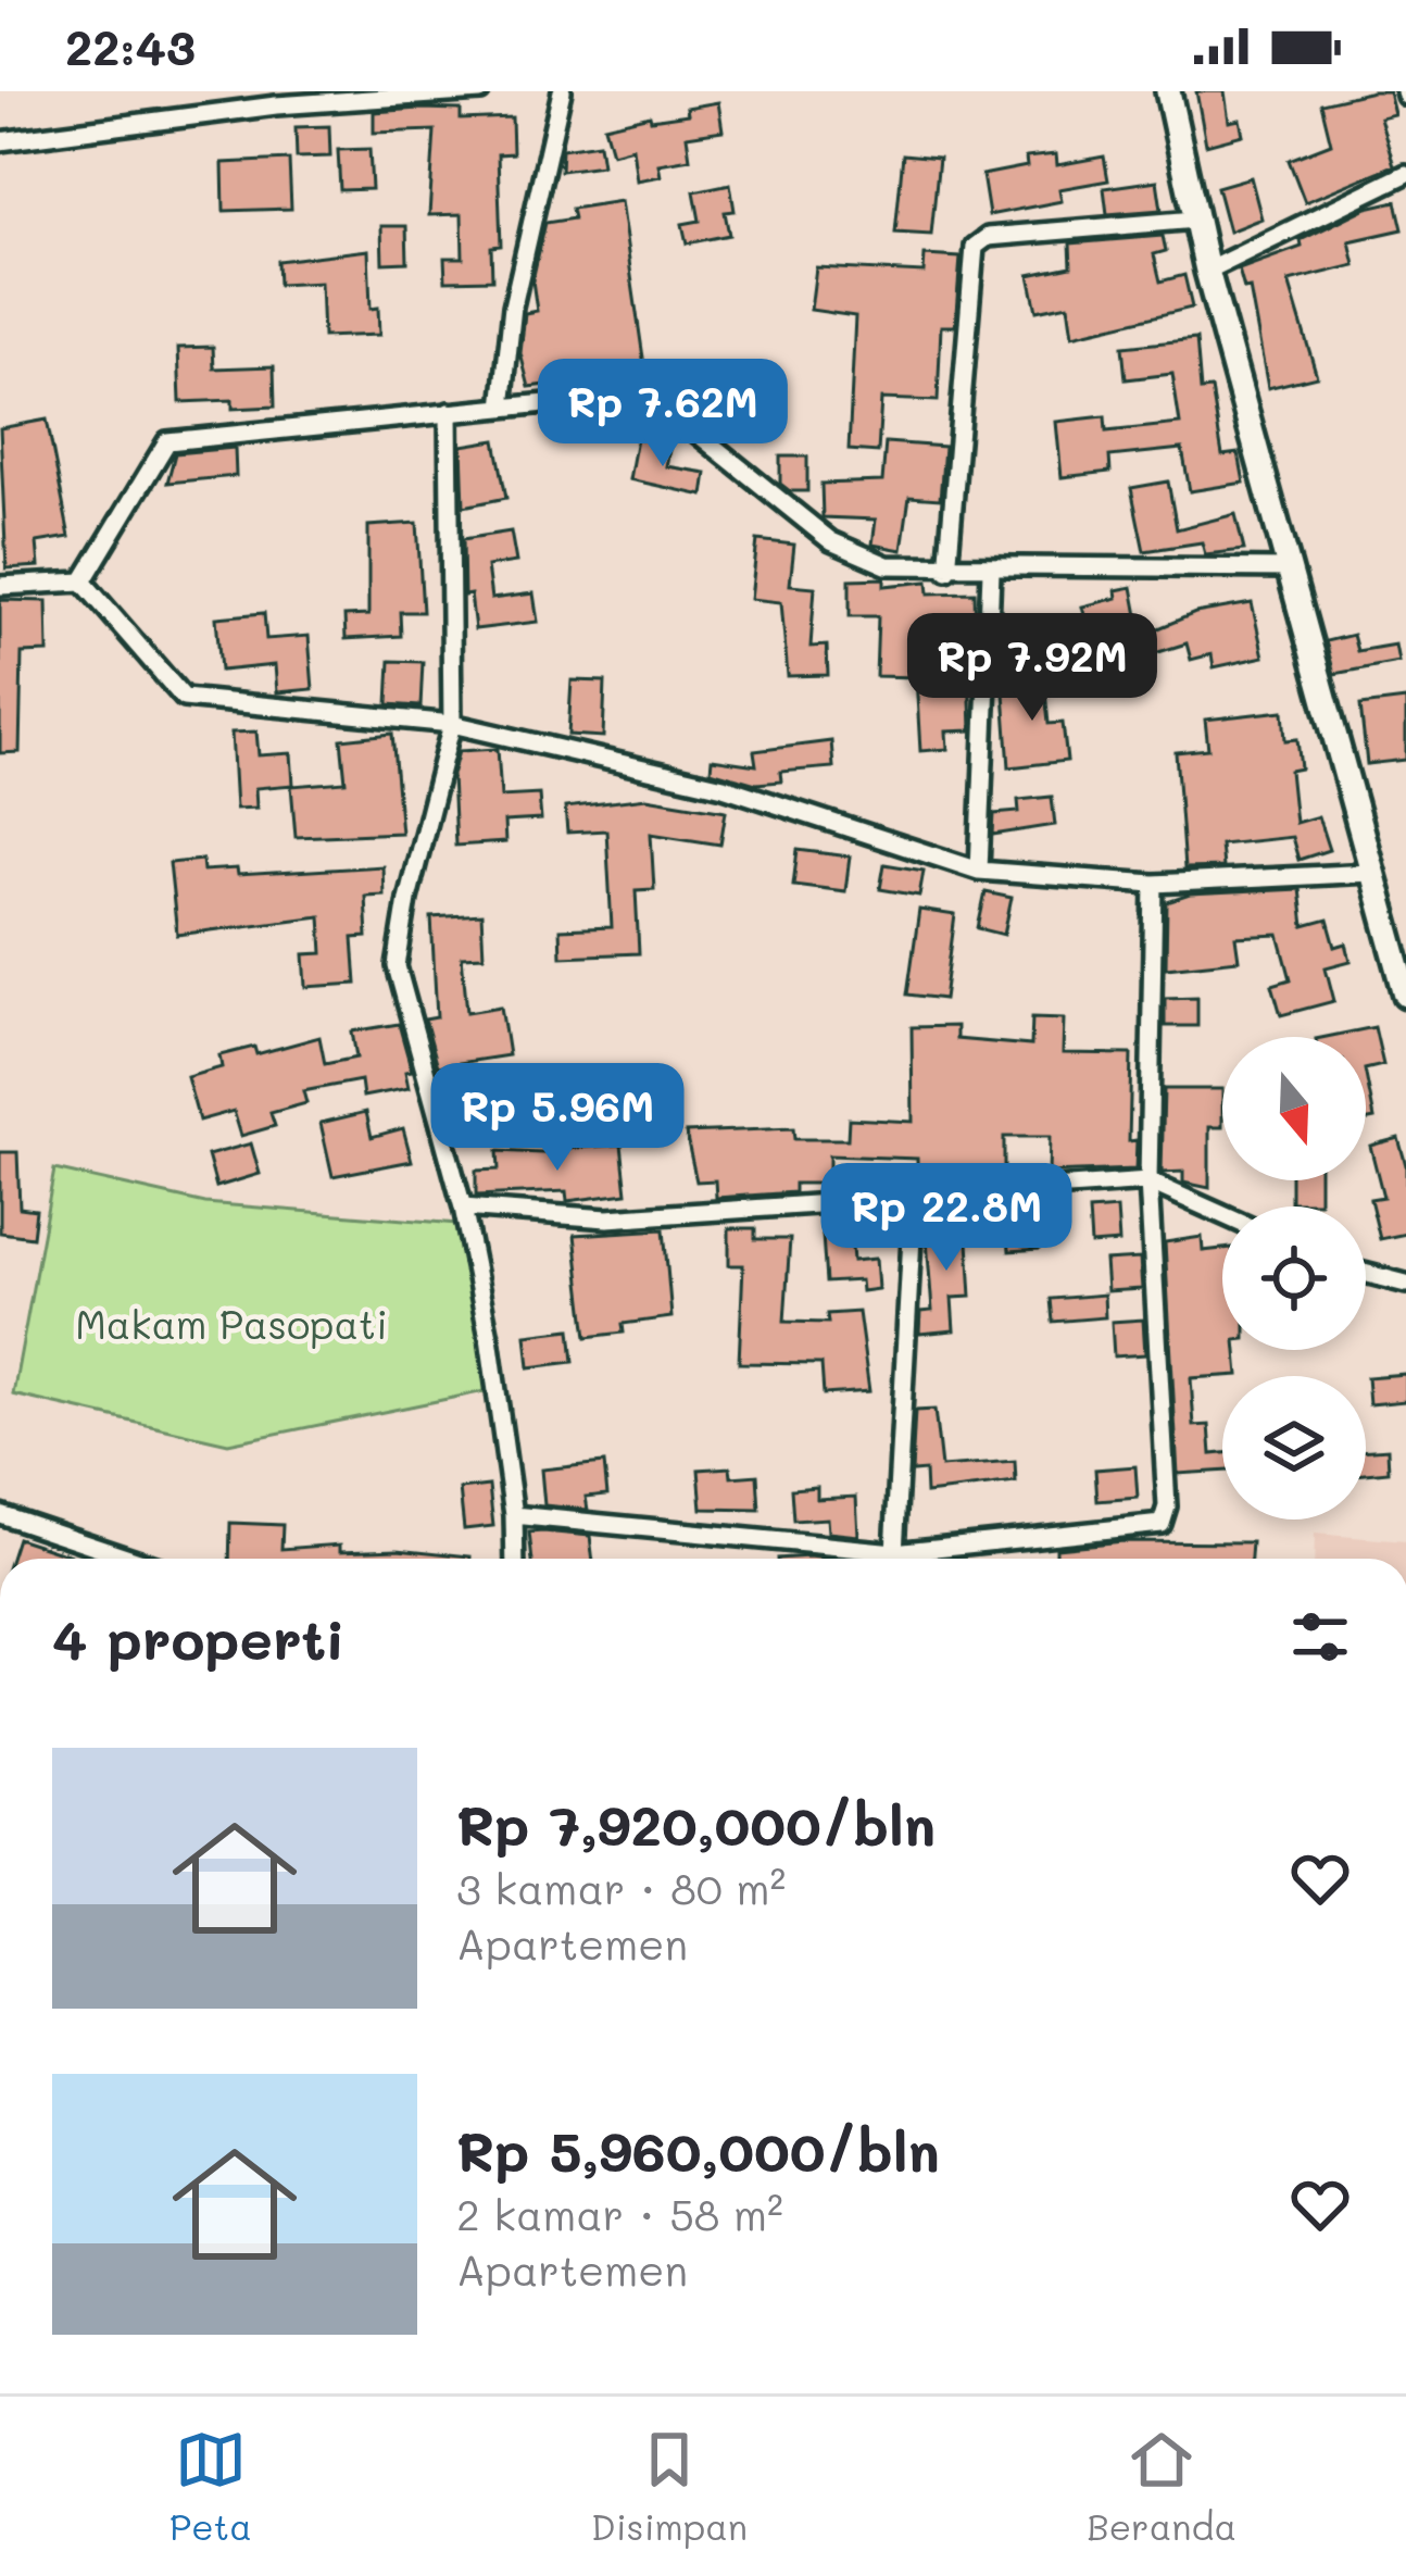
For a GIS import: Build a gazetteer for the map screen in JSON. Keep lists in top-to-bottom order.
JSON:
{
  "parks": ["Makam Pasopati"],
  "north": "bottom",
  "page": {
    "status": "22:43",
    "price": [
      "Rp 7.62M",
      "Rp 7.92M",
      "Rp 5.96M",
      "Rp 22.8M"
    ],
    "heading": "4 properti",
    "list": [
      {
        "name": "Rp 7,920,000/bln",
        "note": "3 kamar · 80 m² · Apartemen"
      },
      {
        "name": "Rp 5,960,000/bln",
        "note": "2 kamar · 58 m² · Apartemen"
      }
    ],
    "tabs": ["Peta", "Disimpan", "Beranda"]
  }
}
